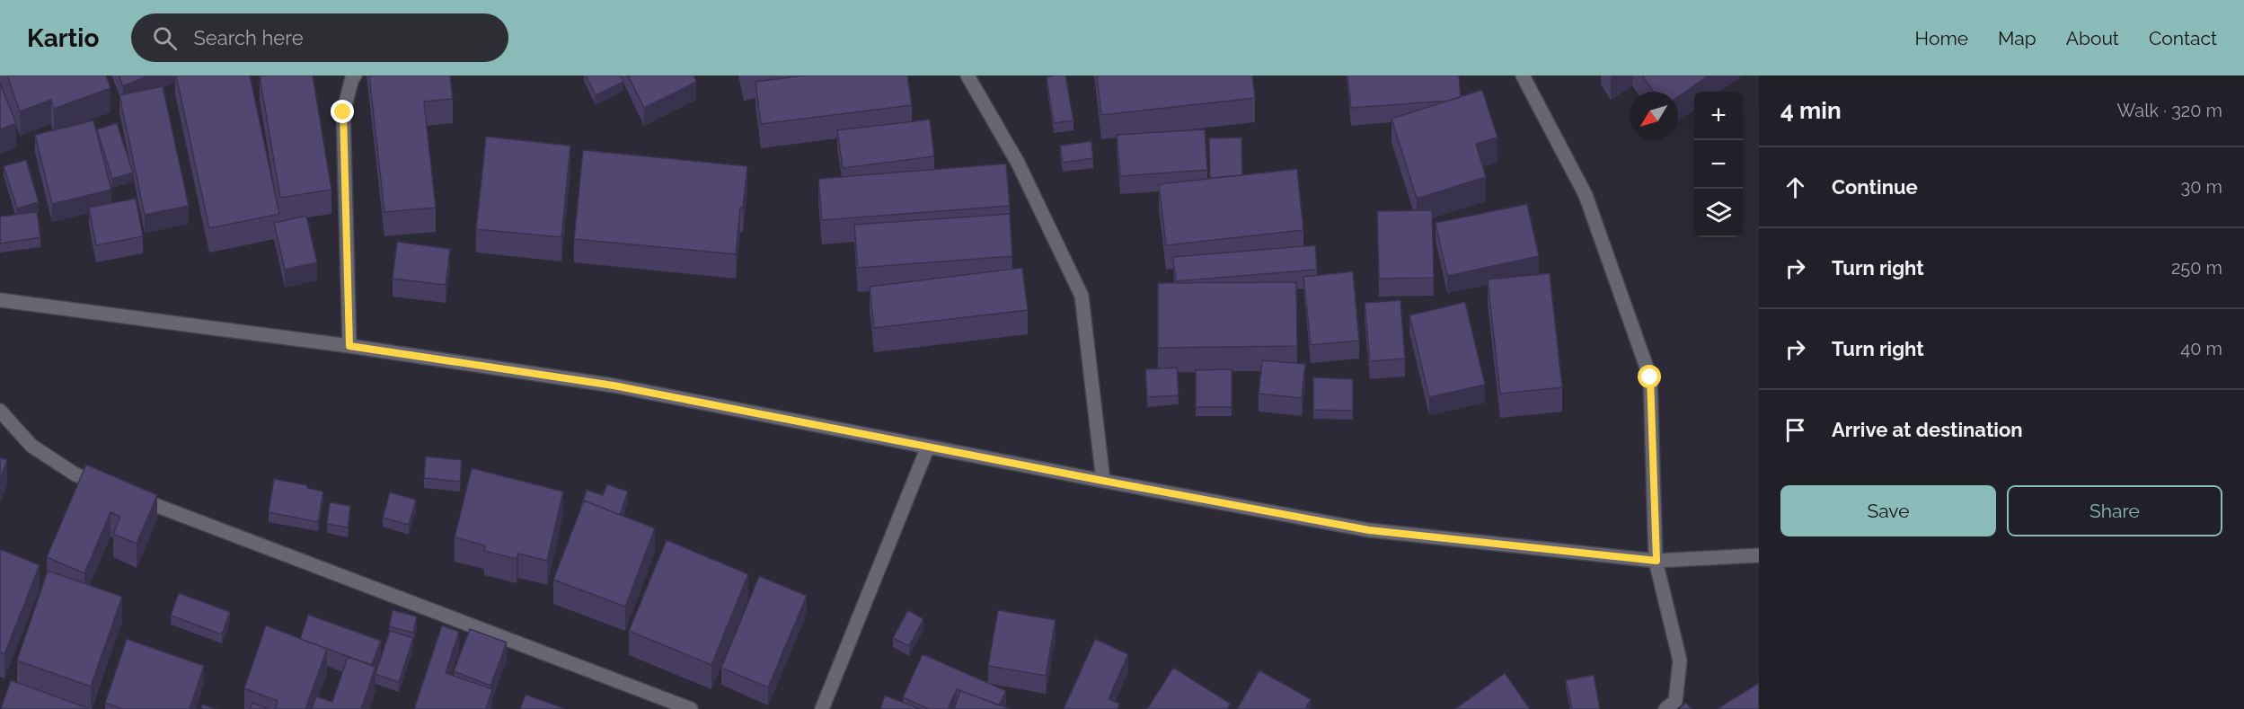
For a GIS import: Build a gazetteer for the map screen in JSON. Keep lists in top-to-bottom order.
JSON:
{
  "north": "bottom left",
  "page": {
    "header": "Kartio",
    "search": "Search here",
    "nav": [
      "Home",
      "Map",
      "About",
      "Contact"
    ],
    "heading": ["4 min", "Walk · 320 m"],
    "map_buttons": ["+", "−"],
    "list": [
      ["Continue", "30 m"],
      ["Turn right", "250 m"],
      ["Turn right", "40 m"],
      "Arrive at destination"
    ],
    "buttons": ["Save", "Share"]
  }
}
